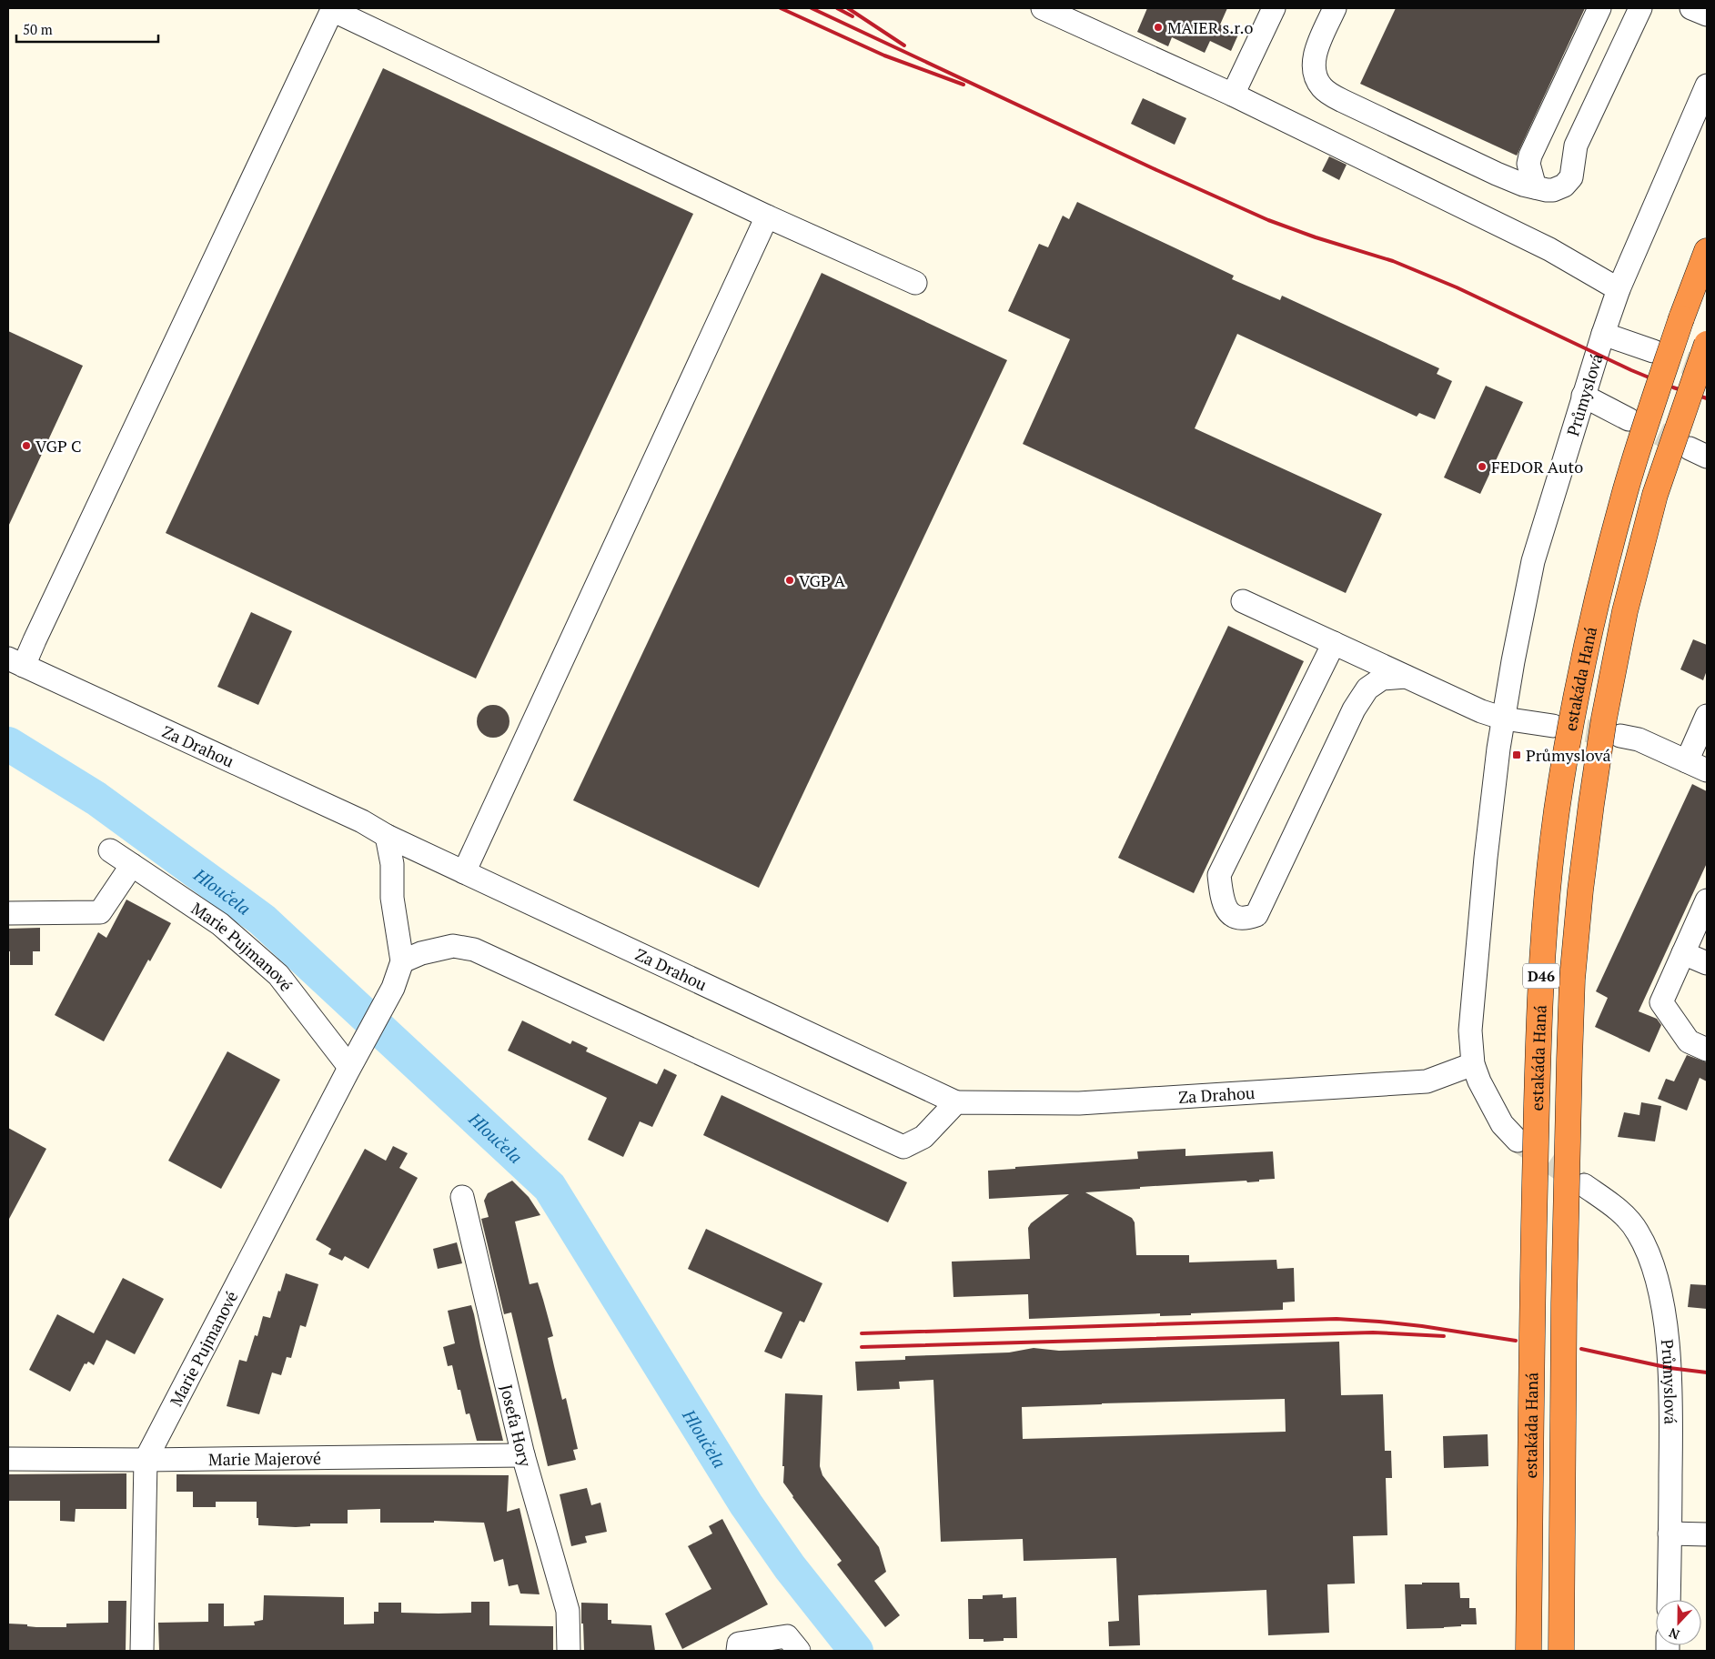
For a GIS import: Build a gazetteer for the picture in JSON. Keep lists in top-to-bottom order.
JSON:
{
  "streets": {
    "highway": ["estakáda Haná", "D46"],
    "street": [
      "Průmyslová",
      "Za Drahou",
      "Marie Pujmanové",
      "Josefa Hory",
      "Marie Majerové"
    ]
  },
  "crossings": [
    ["Průmyslová", "Za Drahou"],
    ["Marie Pujmanové", "Marie Majerové"],
    ["Josefa Hory", "Marie Majerové"]
  ],
  "water": ["Hloučela"],
  "places": {
    "other": [
      "MAIER s.r.o",
      "VGP C",
      "FEDOR Auto",
      "VGP A"
    ],
    "transit": ["Průmyslová"]
  },
  "scale_bar": "50 m",
  "north": "bottom"
}
